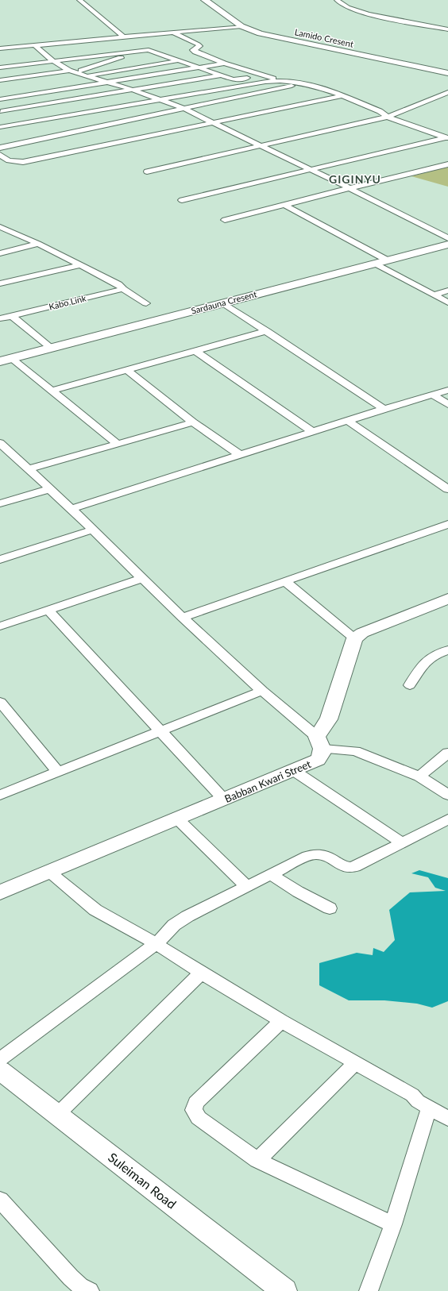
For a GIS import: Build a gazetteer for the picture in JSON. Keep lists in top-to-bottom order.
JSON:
{
  "streets": {
    "street": [
      "Lamido Cresent",
      "Kabo Link",
      "Sardauna Cresent",
      "Babban Kwari Street",
      "Suleiman Road"
    ]
  },
  "districts": ["GIGINYU"]
}
